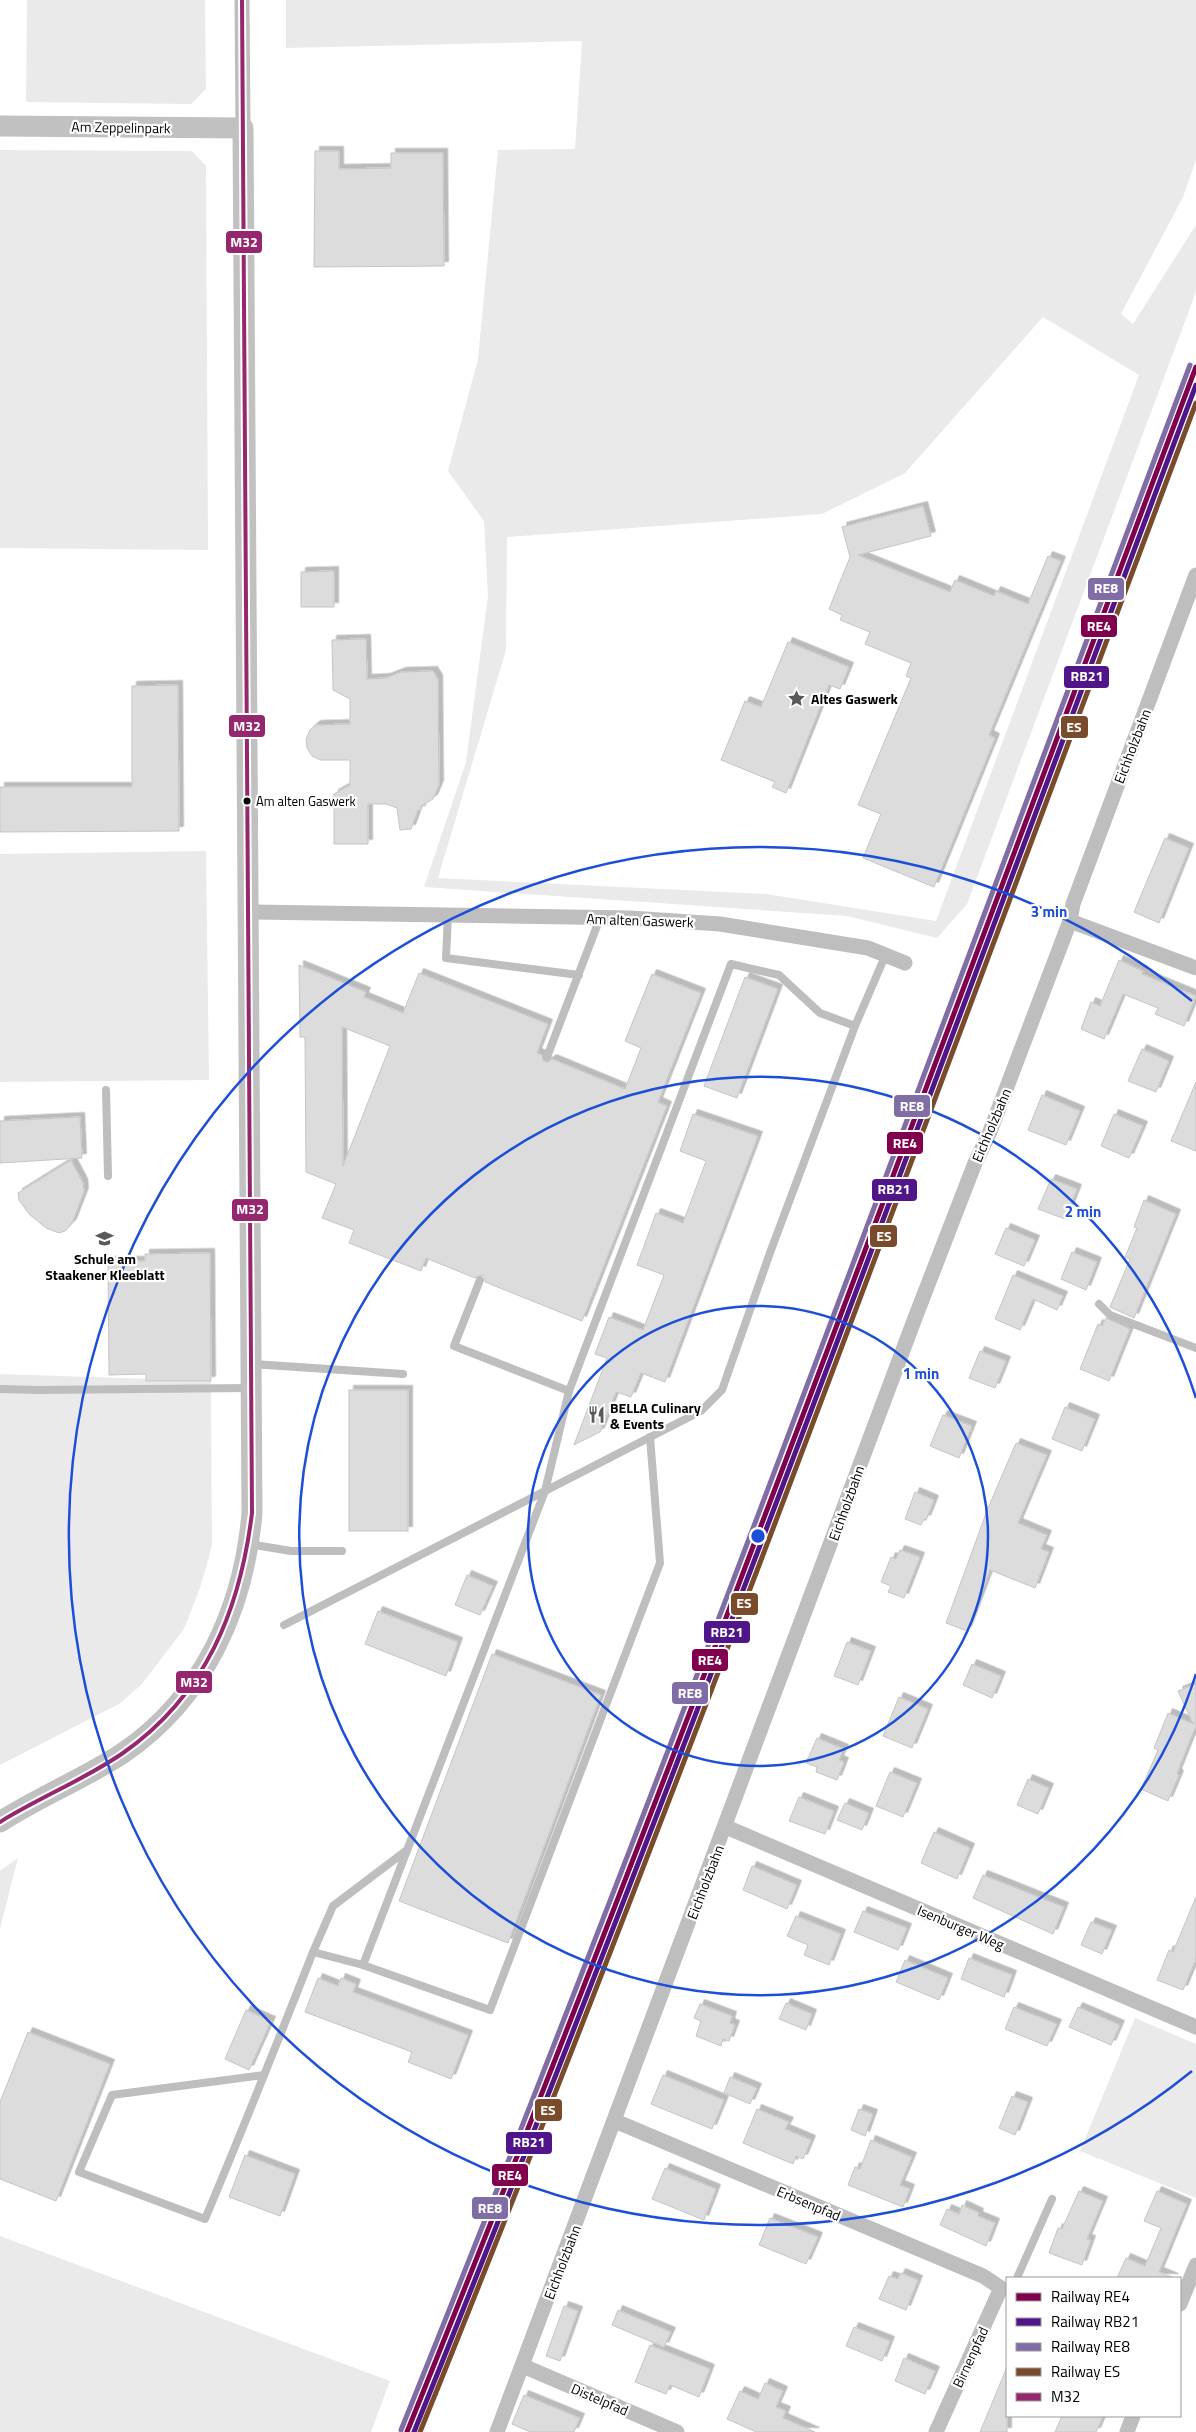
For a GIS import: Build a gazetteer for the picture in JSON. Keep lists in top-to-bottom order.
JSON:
{
  "streets": {
    "main road": ["Am Zeppelinpark"],
    "street": [
      "Eichholzbahn",
      "Am alten Gaswerk",
      "Isenburger Weg",
      "Erbsenpfad",
      "Birnenpfad",
      "Distelpfad"
    ]
  },
  "crossings": [
    ["Eichholzbahn", "Isenburger Weg"],
    ["Eichholzbahn", "Erbsenpfad"],
    ["Eichholzbahn", "Distelpfad"],
    ["Erbsenpfad", "Birnenpfad"]
  ],
  "places": {
    "place": ["Altes Gaswerk"],
    "other": ["Am alten Gaswerk"],
    "school or university": ["Schule am Staakener Kleeblatt"],
    "restaurant": ["BELLA Culinary & Events"]
  },
  "lines": [
    "transit line M32",
    "rail line RE8",
    "rail line RE4",
    "rail line RB21",
    "rail line ES"
  ],
  "legend": [
    "Railway RE4",
    "Railway RB21",
    "Railway RE8",
    "Railway ES",
    "M32"
  ],
  "rings": ["3 min", "2 min", "1 min"]
}
